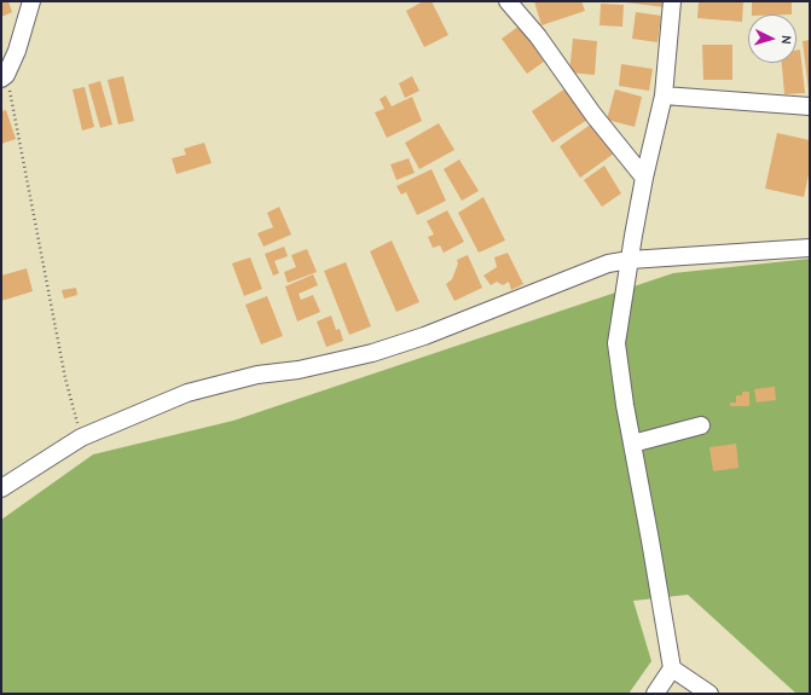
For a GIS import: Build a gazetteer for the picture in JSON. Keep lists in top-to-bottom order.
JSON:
{
  "north": "right"
}
